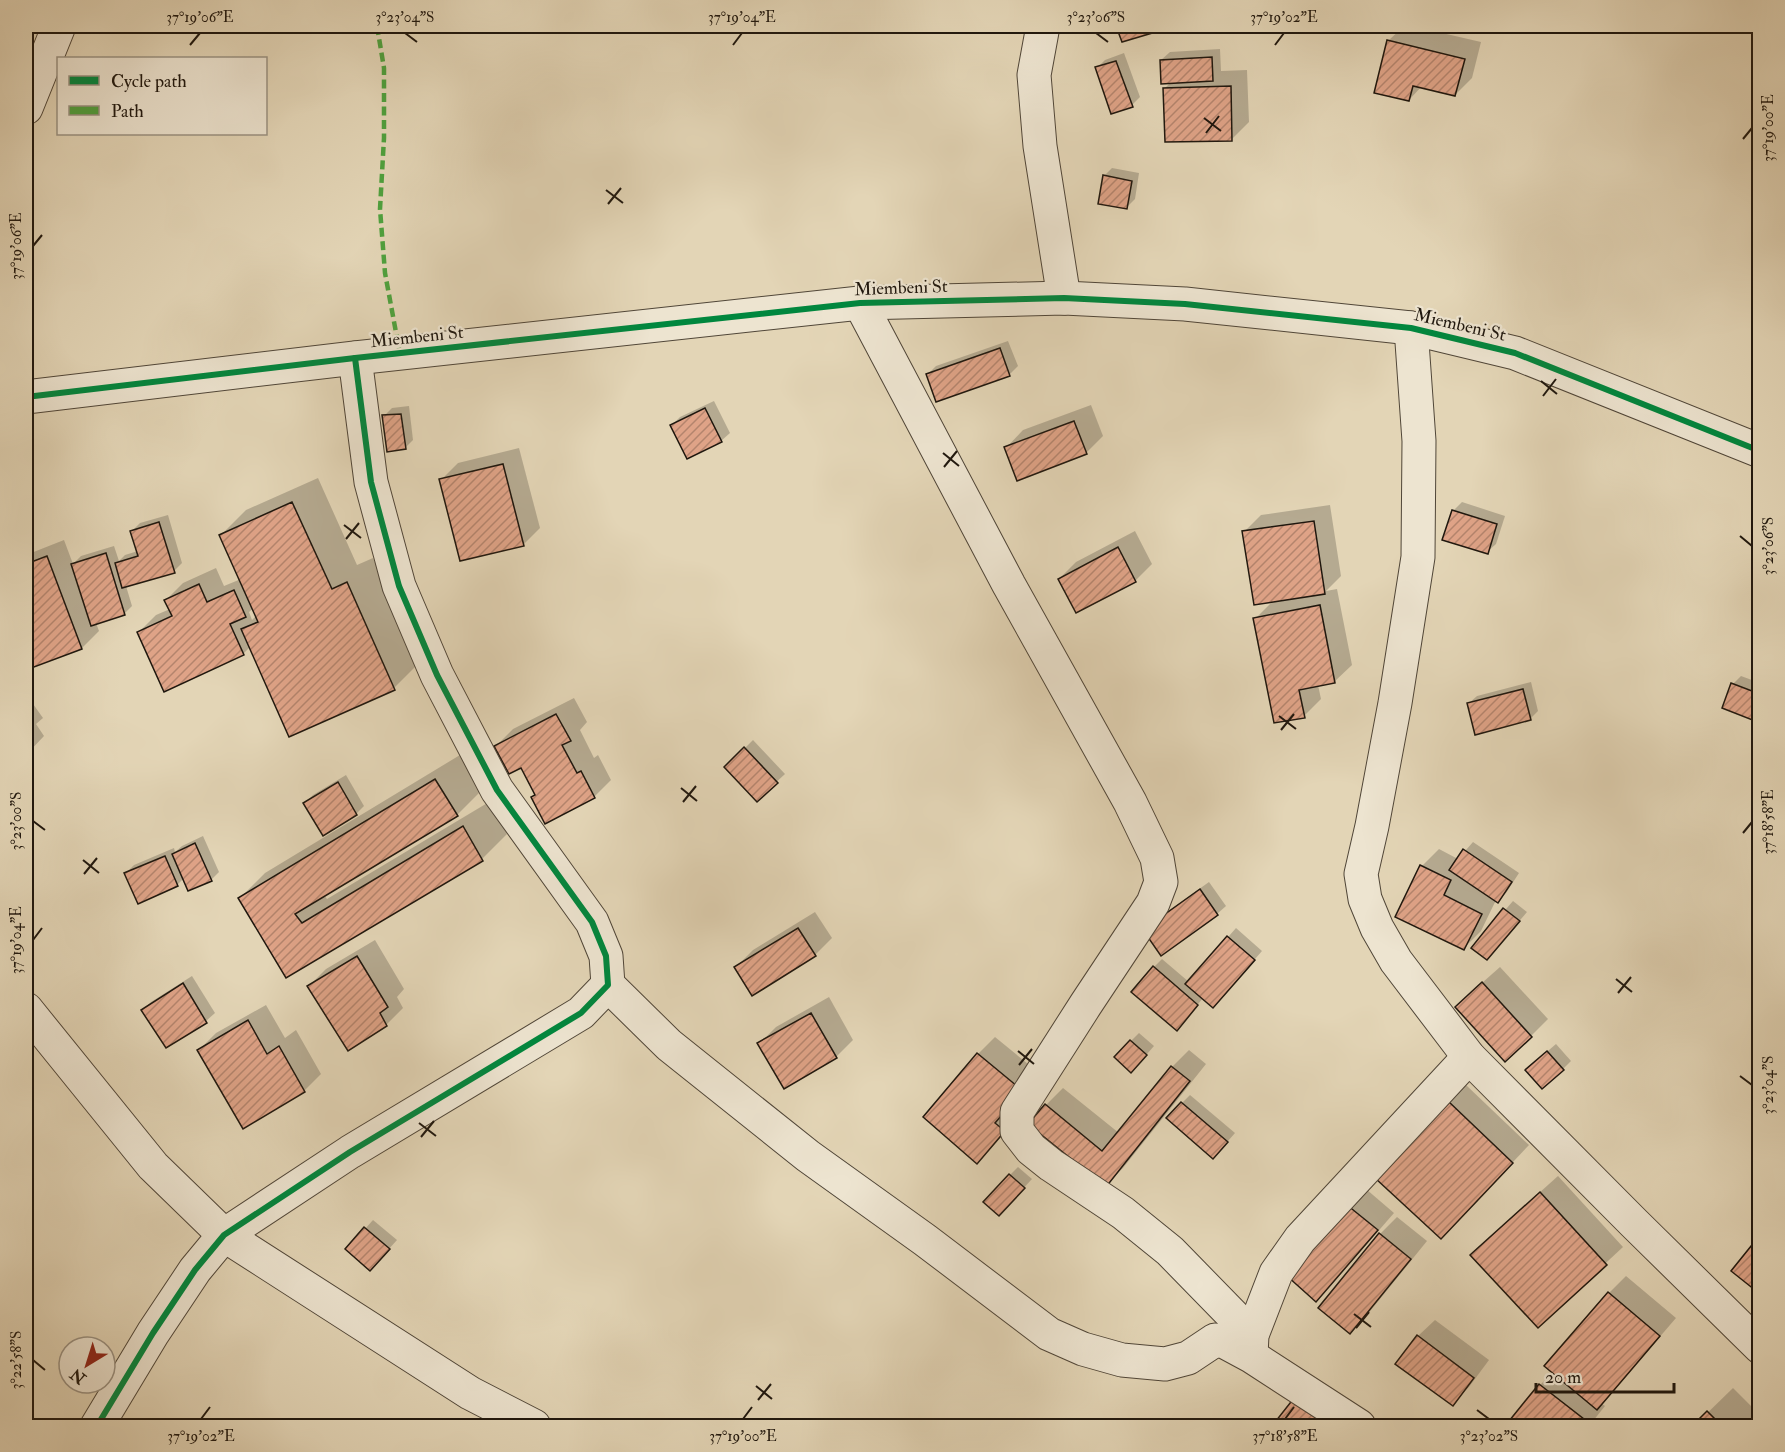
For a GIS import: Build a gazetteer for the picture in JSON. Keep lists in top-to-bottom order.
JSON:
{
  "streets": {
    "street": ["Miembeni St"]
  },
  "legend": ["Cycle path", "Path"],
  "scale_bar": "20 m",
  "north": "bottom left",
  "coordinates": [
    "37°19'06\"E",
    "3°23'04\"S",
    "37°19'04\"E",
    "3°23'06\"S",
    "37°19'02\"E",
    "37°19'00\"E",
    "3°23'00\"S",
    "37°18'58\"E",
    "3°22'58\"S",
    "3°23'02\"S"
  ]
}
